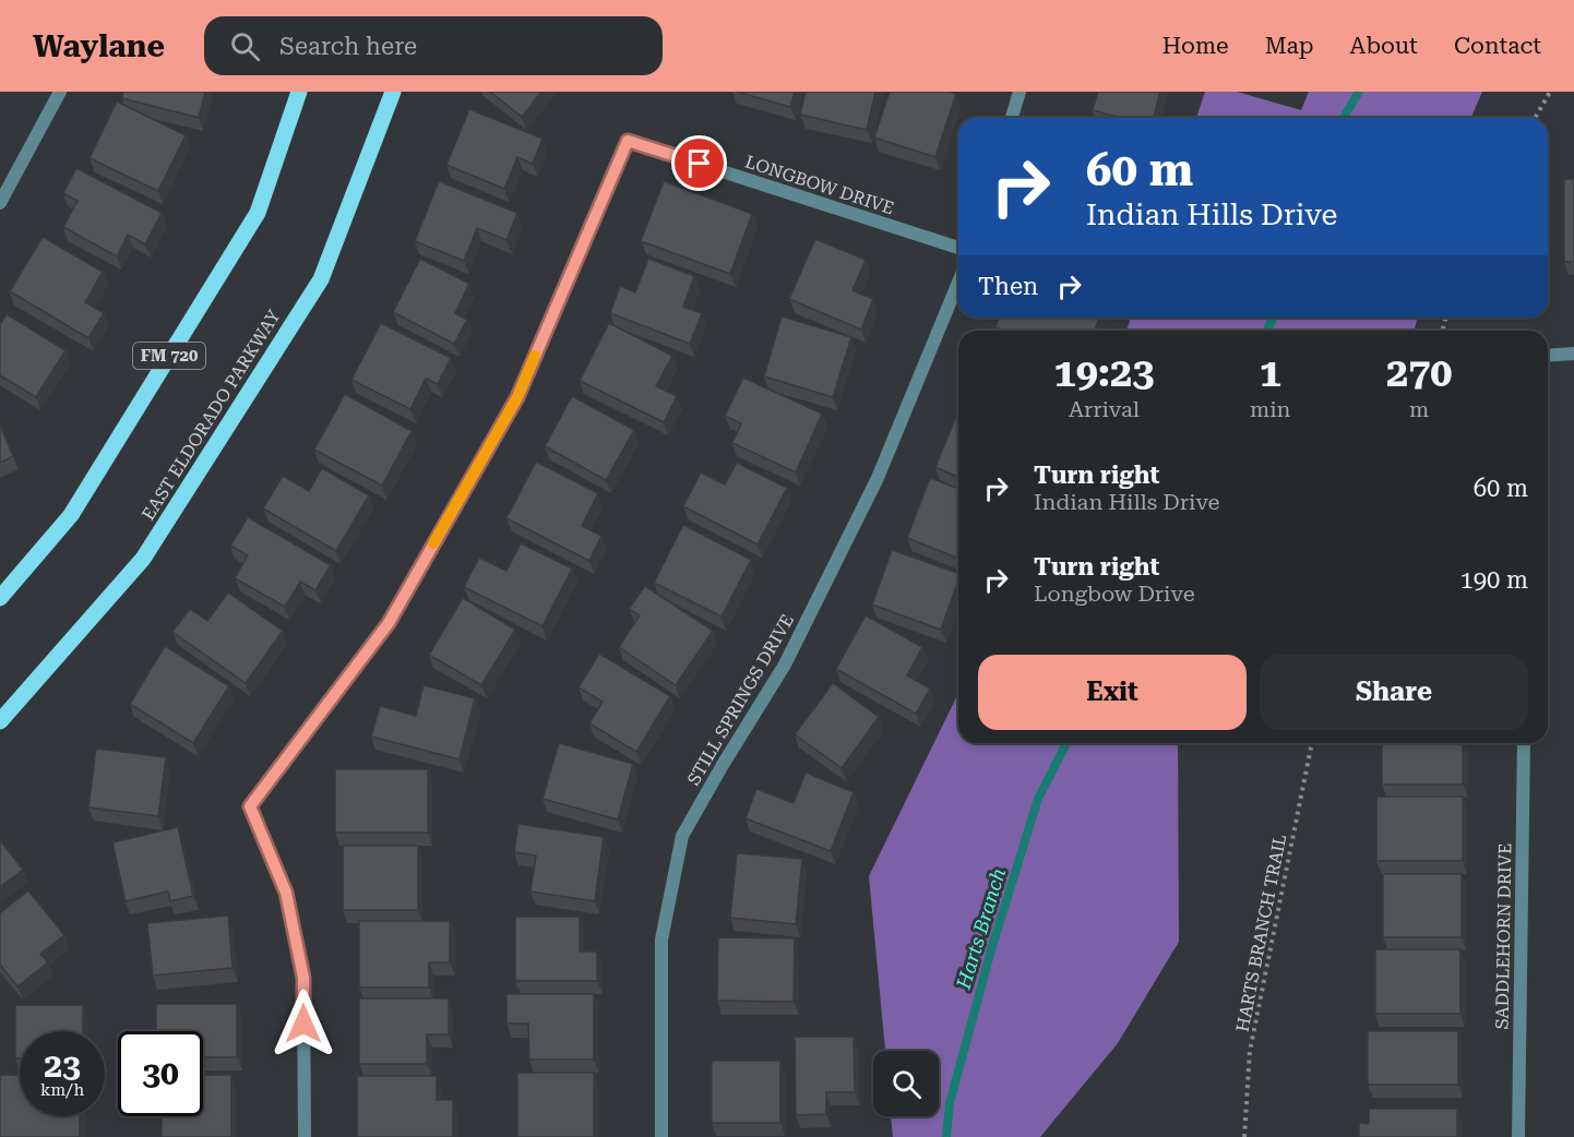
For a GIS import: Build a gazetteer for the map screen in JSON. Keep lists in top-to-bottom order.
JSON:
{
  "streets": {
    "main road": ["FM 720", "EAST ELDORADO PARKWAY"],
    "street": ["LONGBOW DRIVE", "STILL SPRINGS DRIVE", "SADDLEHORN DRIVE"],
    "path": ["HARTS BRANCH TRAIL"]
  },
  "water": ["Harts Branch"],
  "page": {
    "header": "Waylane",
    "search": "Search here",
    "nav": [
      "Home",
      "Map",
      "About",
      "Contact"
    ],
    "turn": ["60 m", "Indian Hills Drive"],
    "then": "Then",
    "eta": [
      "19:23",
      "Arrival",
      "1",
      "min",
      "270",
      "m"
    ],
    "list": [
      {
        "name": "Turn right",
        "note": "Indian Hills Drive",
        "value": "60 m"
      },
      {
        "name": "Turn right",
        "note": "Longbow Drive",
        "value": "190 m"
      }
    ],
    "buttons": ["Exit", "Share"],
    "speed": "23 km/h",
    "limit": "30"
  }
}
